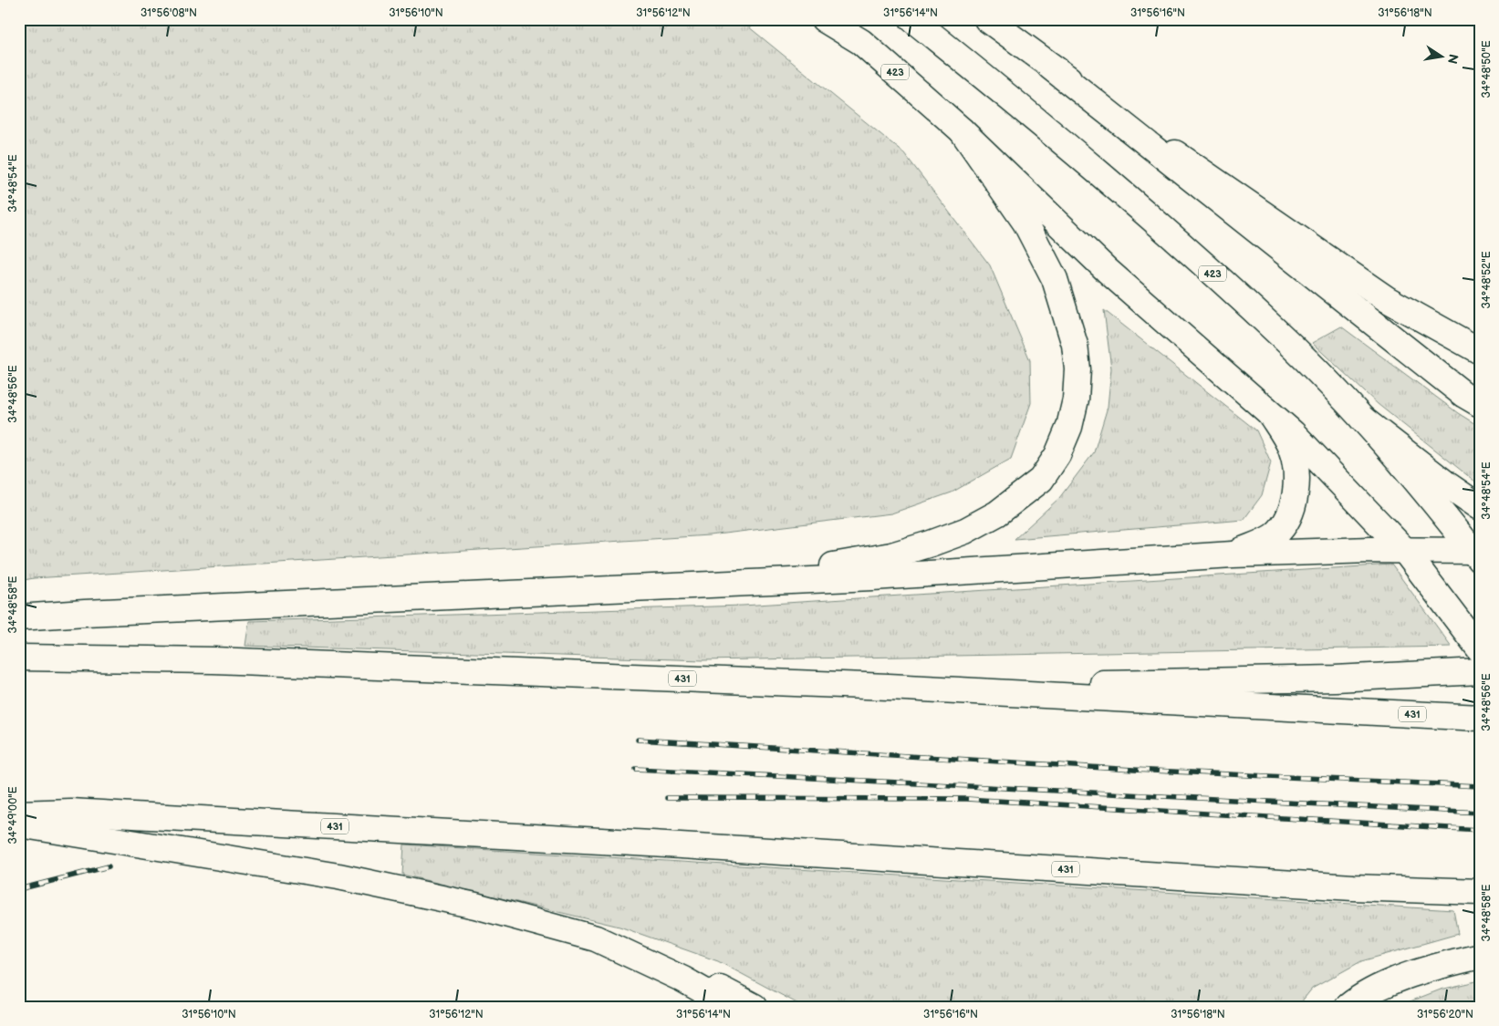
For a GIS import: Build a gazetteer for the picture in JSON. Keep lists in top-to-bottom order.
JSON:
{
  "streets": {
    "main road": ["423", "431"]
  },
  "north": "right",
  "coordinates": [
    "31°56'08\"N",
    "31°56'10\"N",
    "31°56'12\"N",
    "31°56'14\"N",
    "31°56'16\"N",
    "31°56'18\"N",
    "34°48'50\"E",
    "34°48'54\"E",
    "34°48'52\"E",
    "34°48'56\"E",
    "34°48'58\"E",
    "34°49'00\"E",
    "31°56'20\"N"
  ]
}
